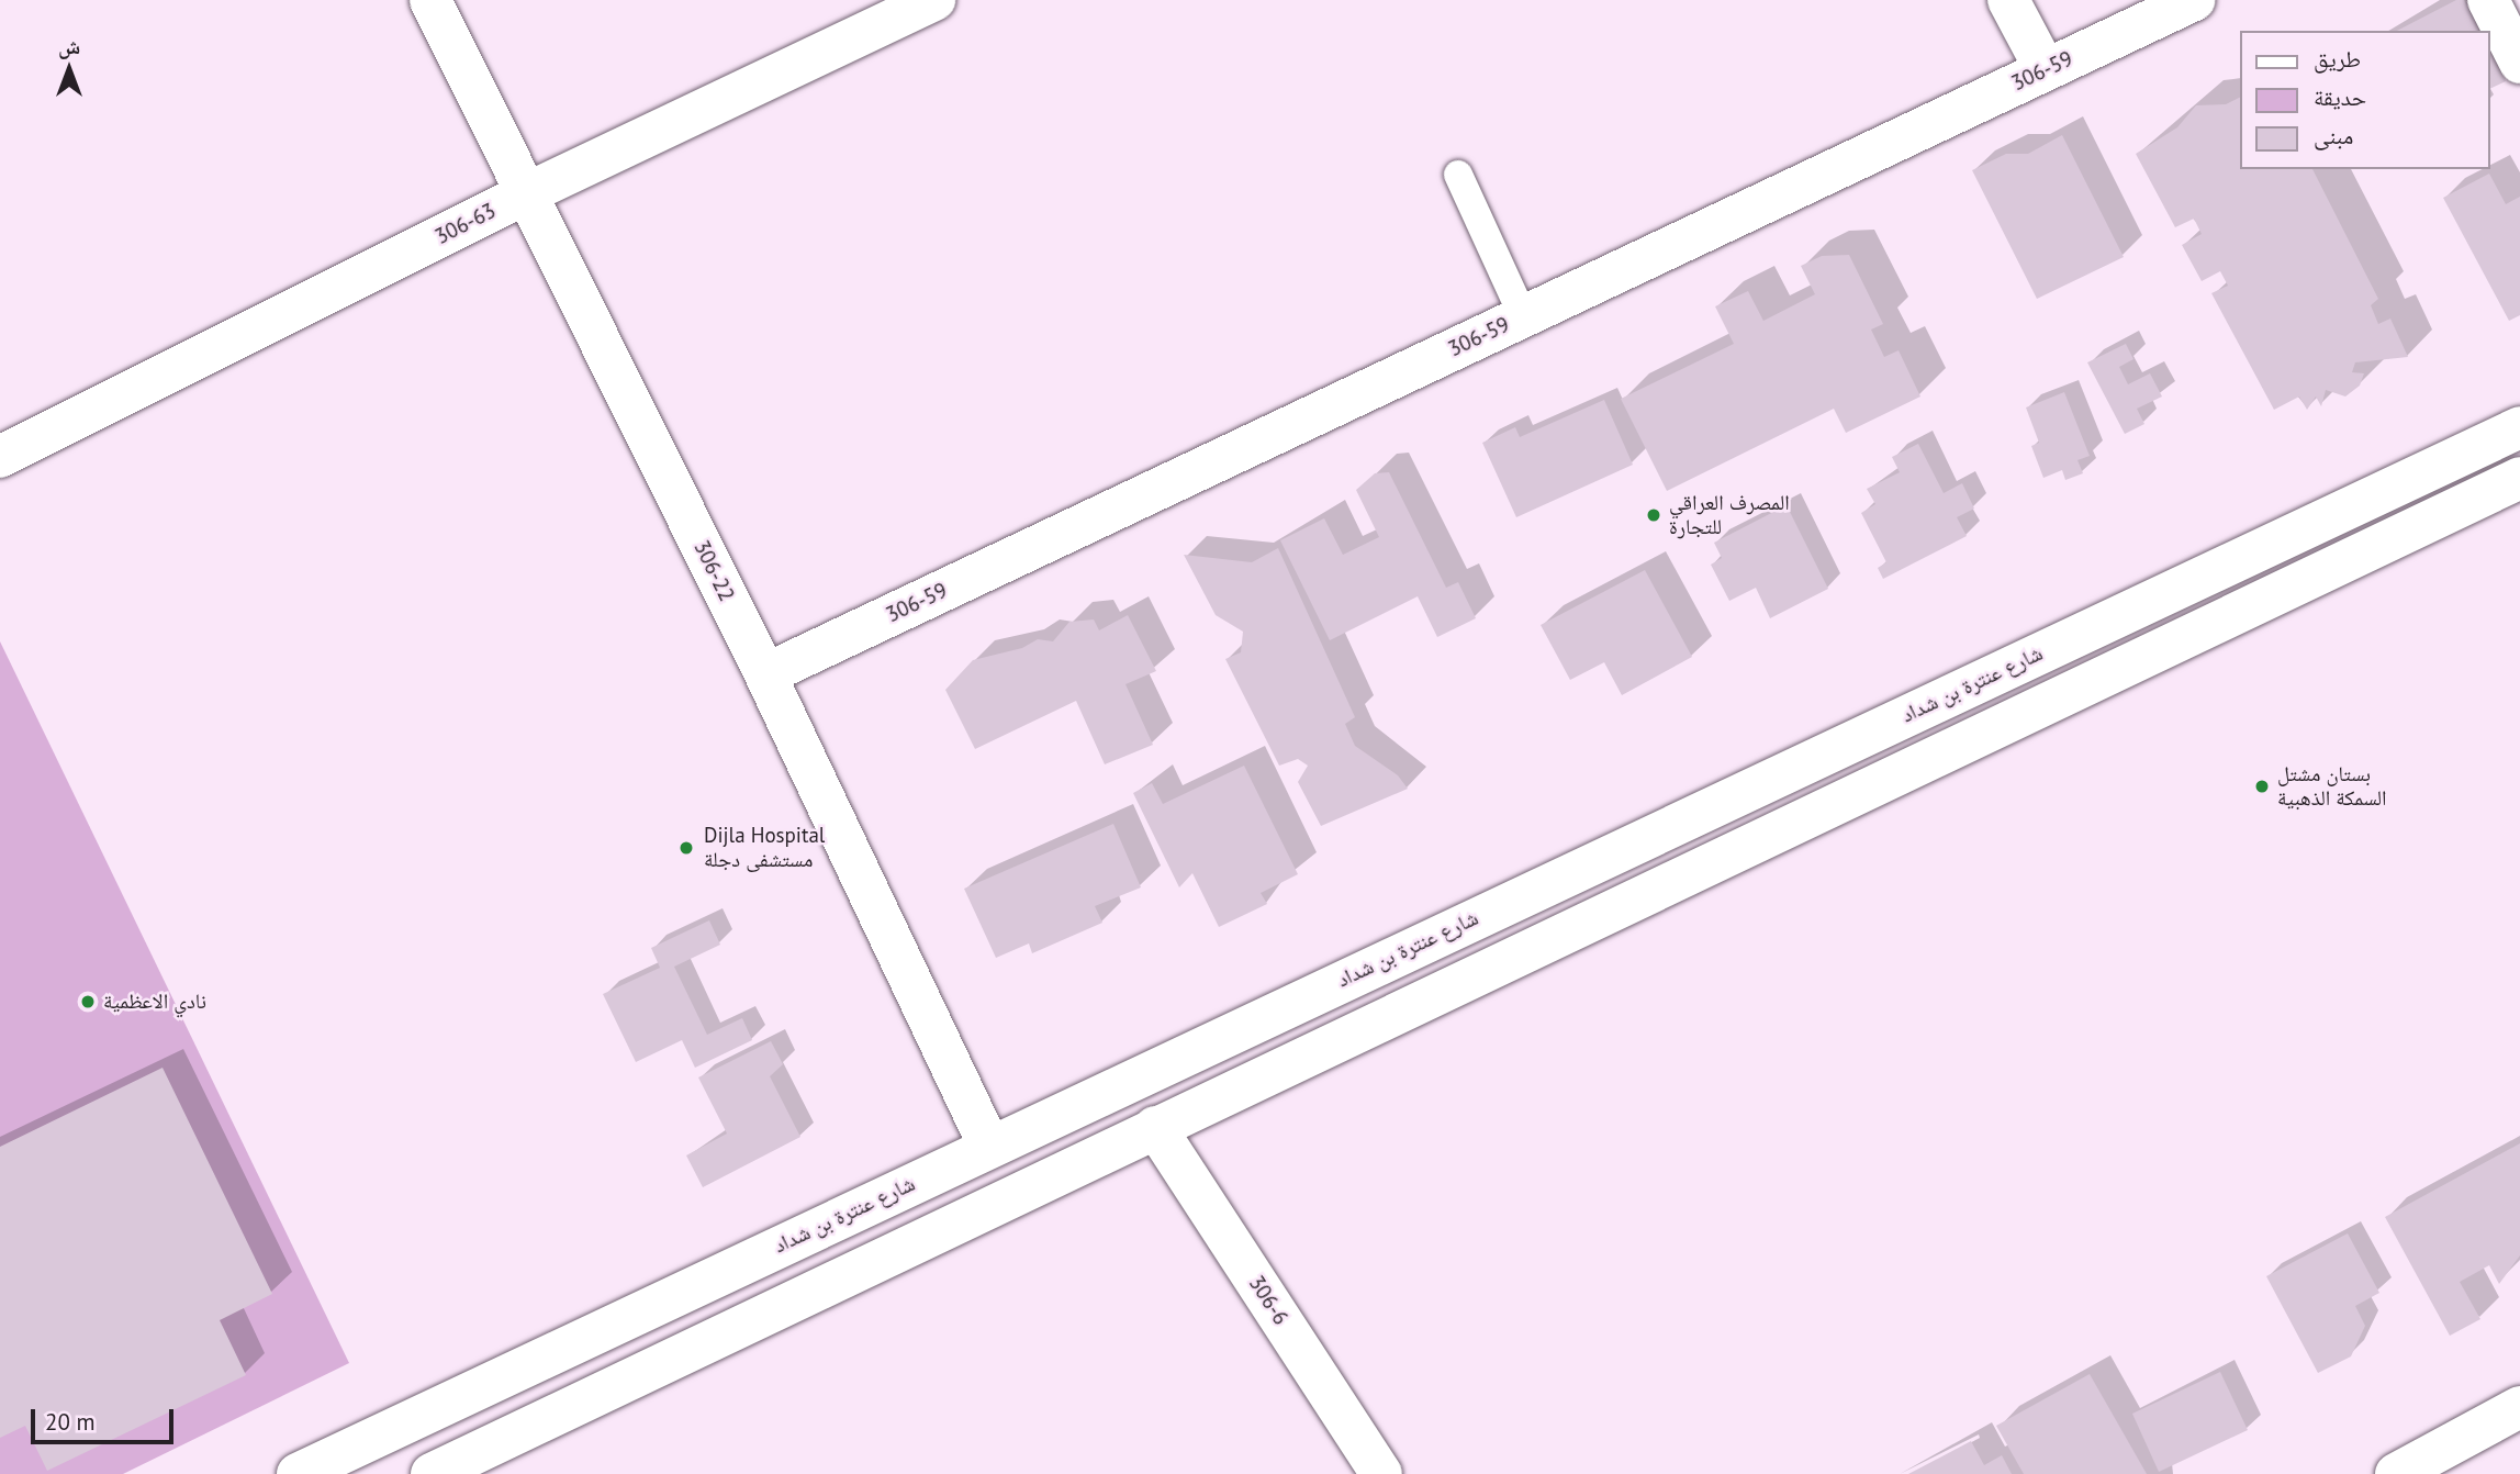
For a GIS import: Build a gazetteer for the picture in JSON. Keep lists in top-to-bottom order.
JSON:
{
  "streets": {
    "main road": [
      "306-59",
      "306-63",
      "306-22",
      "شارع عنترة بن شداد",
      "306-6"
    ]
  },
  "crossings": [
    ["306-59", "306-22"],
    ["306-63", "306-22"],
    ["306-22", "شارع عنترة بن شداد"]
  ],
  "places": [
    "المصرف العراقي للتجارة",
    "بستان مشتل السمكة الذهبية",
    "Dijla Hospital مستشفى دجلة",
    "نادي الاعظمية"
  ],
  "legend": ["طريق", "حديقة", "مبنى"],
  "scale_bar": "20 m",
  "north": "top"
}
